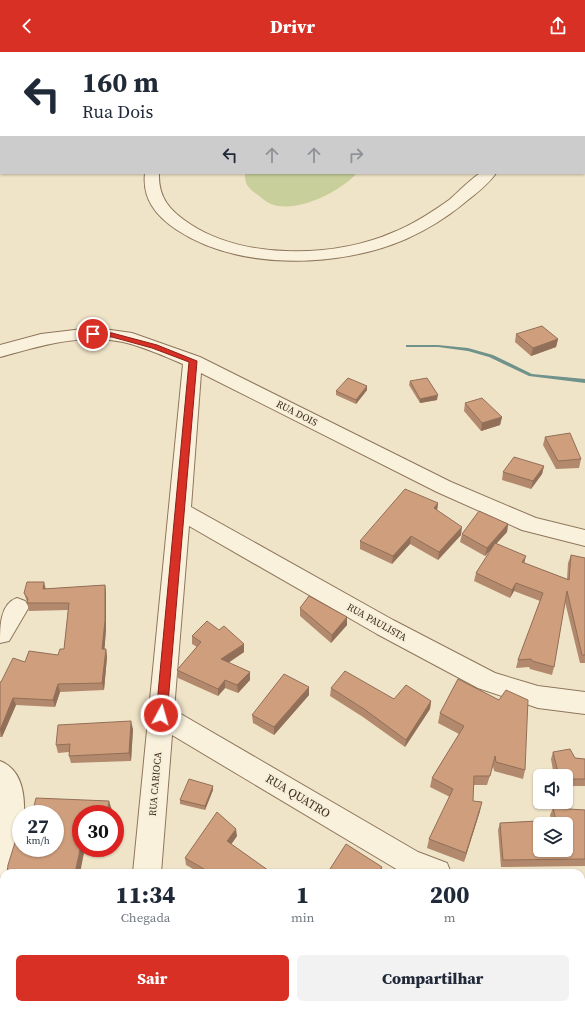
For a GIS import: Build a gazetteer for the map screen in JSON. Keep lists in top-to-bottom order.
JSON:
{
  "streets": {
    "street": [
      "RUA DOIS",
      "RUA PAULISTA",
      "RUA CARIOCA",
      "RUA QUATRO"
    ]
  },
  "crossings": [
    ["RUA DOIS", "RUA CARIOCA"],
    ["RUA PAULISTA", "RUA CARIOCA"],
    ["RUA CARIOCA", "RUA QUATRO"]
  ],
  "page": {
    "header": "Drivr",
    "turn": ["160 m", "Rua Dois"],
    "speed": "27 km/h",
    "limit": "30",
    "eta": [
      "11:34",
      "Chegada",
      "1",
      "min",
      "200",
      "m"
    ],
    "buttons": ["Sair", "Compartilhar"]
  }
}
